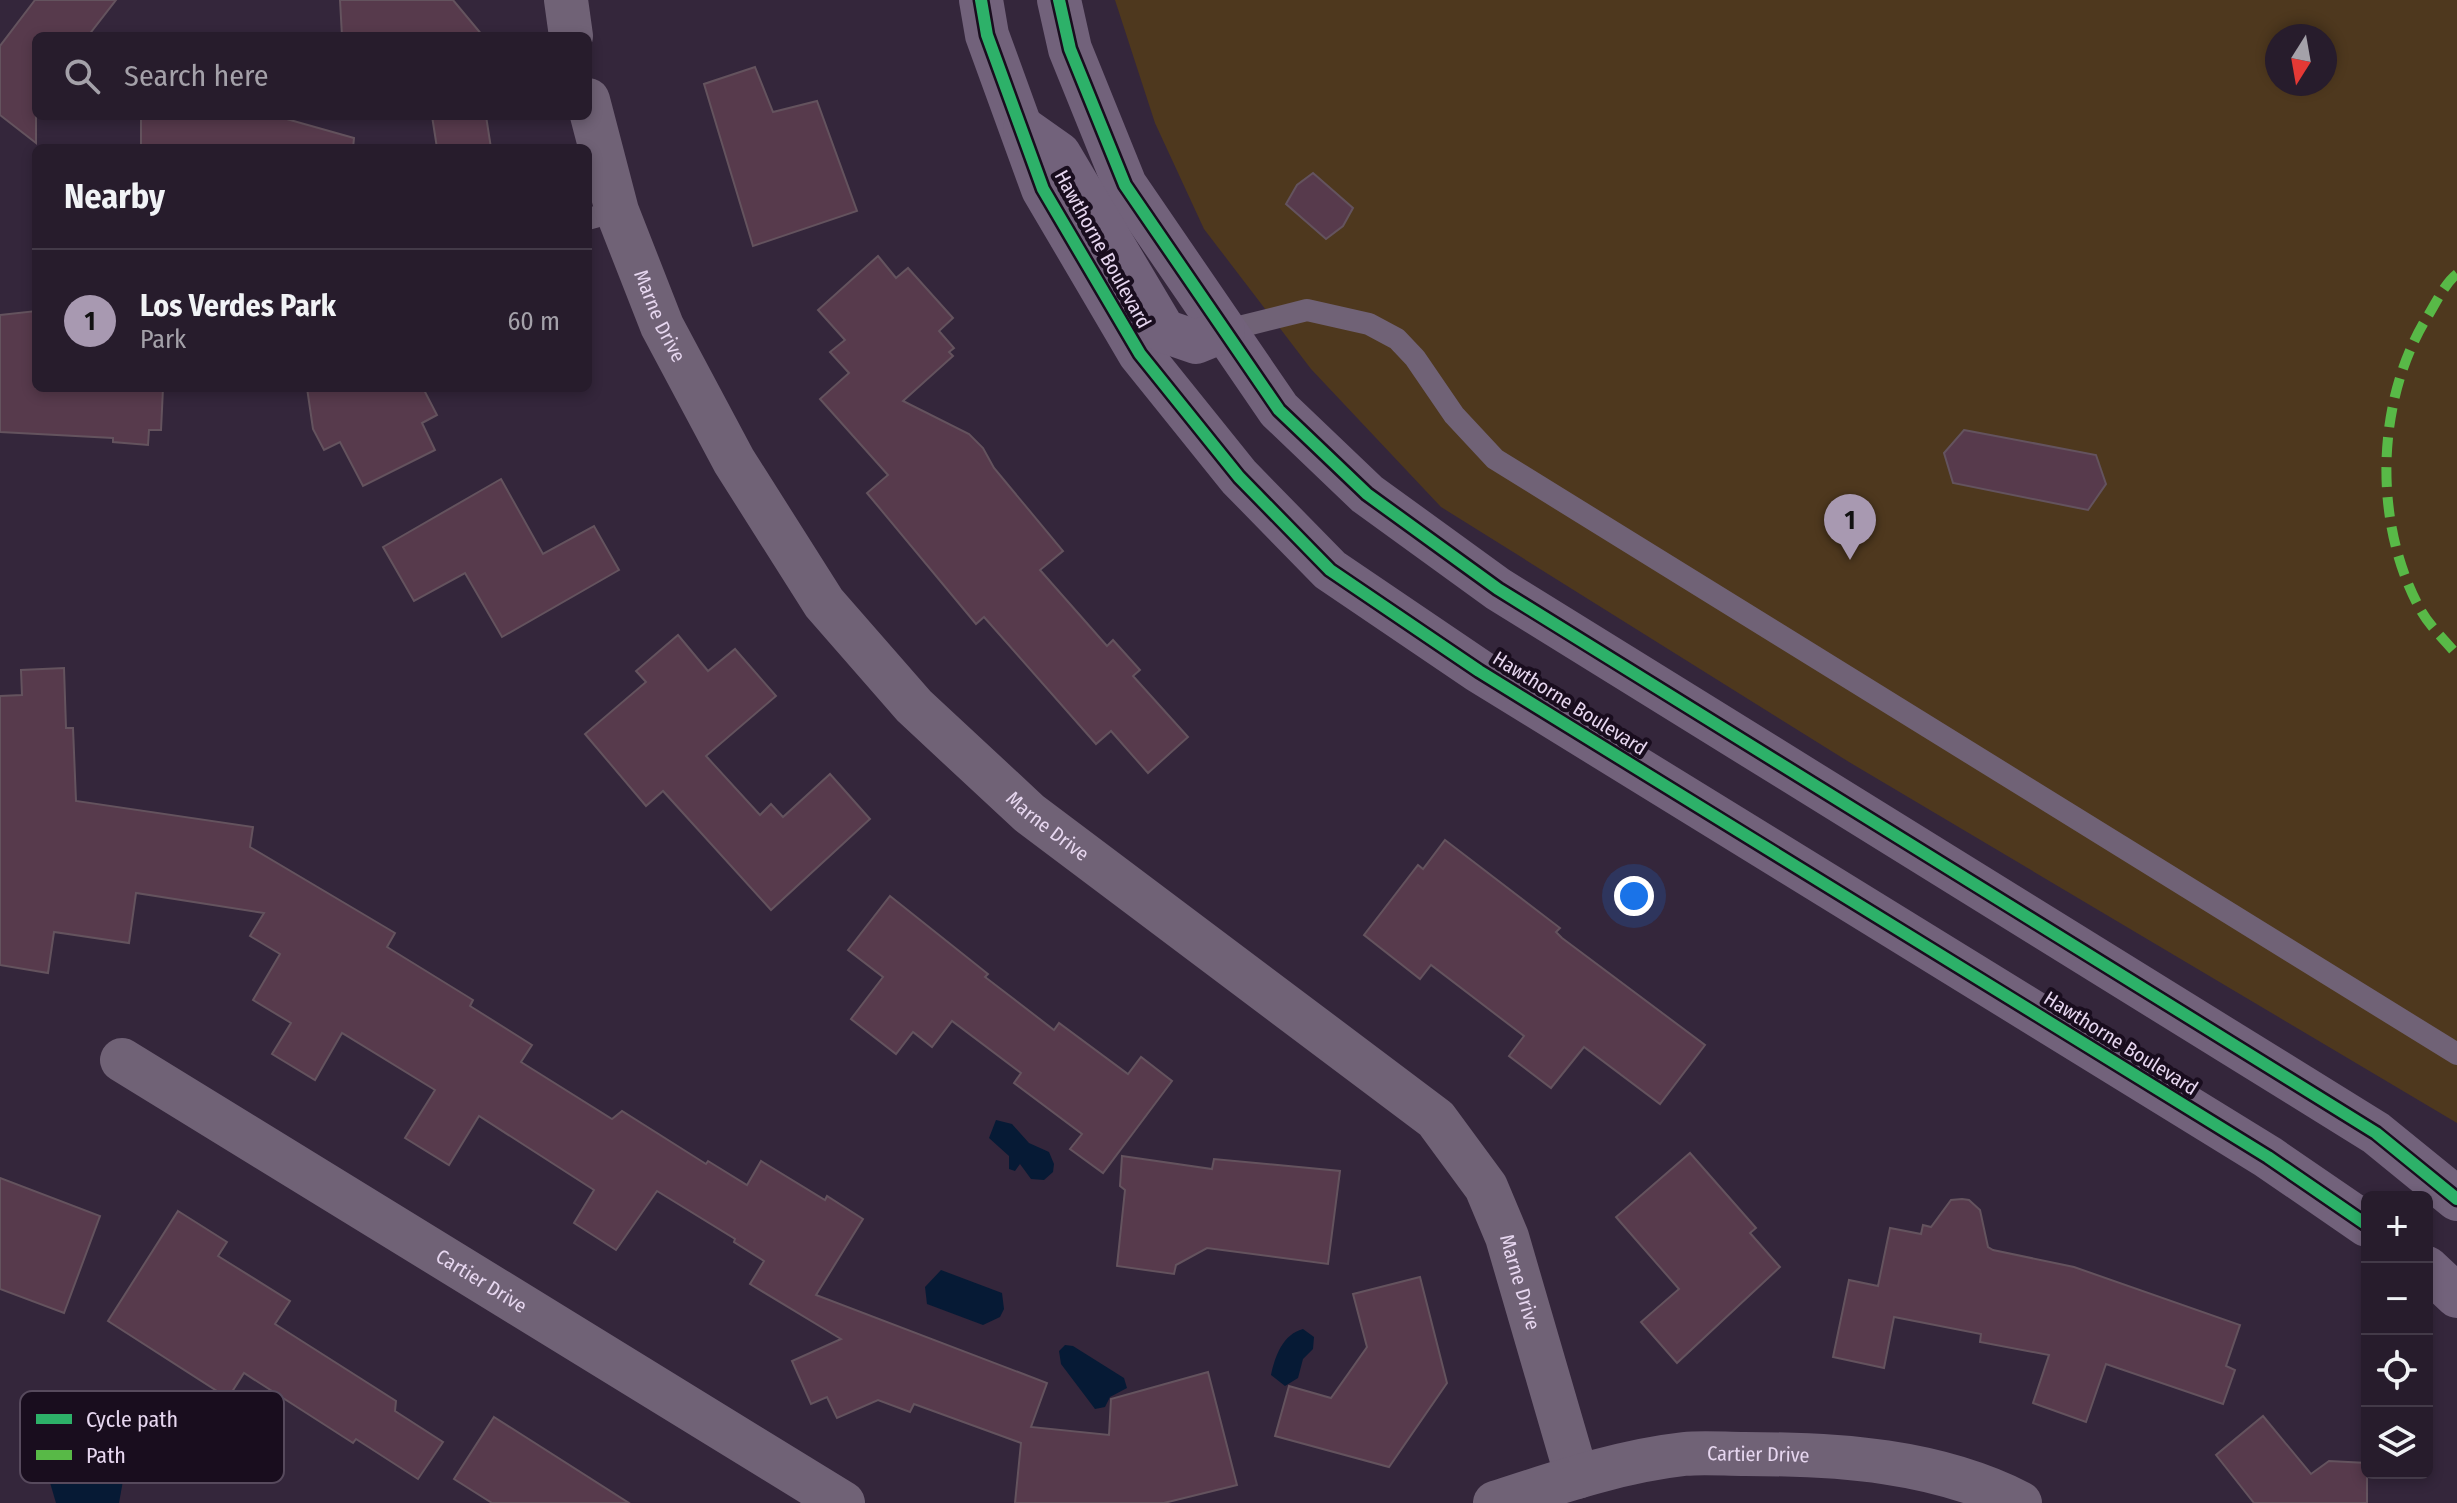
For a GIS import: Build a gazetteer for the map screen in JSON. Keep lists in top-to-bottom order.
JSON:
{
  "streets": {
    "main road": ["Hawthorne Boulevard"],
    "street": ["Marne Drive", "Cartier Drive"]
  },
  "crossings": [
    ["Marne Drive", "Cartier Drive"]
  ],
  "legend": ["Cycle path", "Path"],
  "north": "bottom",
  "page": {
    "search": "Search here",
    "heading": "Nearby",
    "list": [
      {
        "mark": "1",
        "name": "Los Verdes Park",
        "note": "Park",
        "value": "60 m"
      }
    ],
    "pins": "1",
    "map_buttons": ["+", "−"]
  }
}
